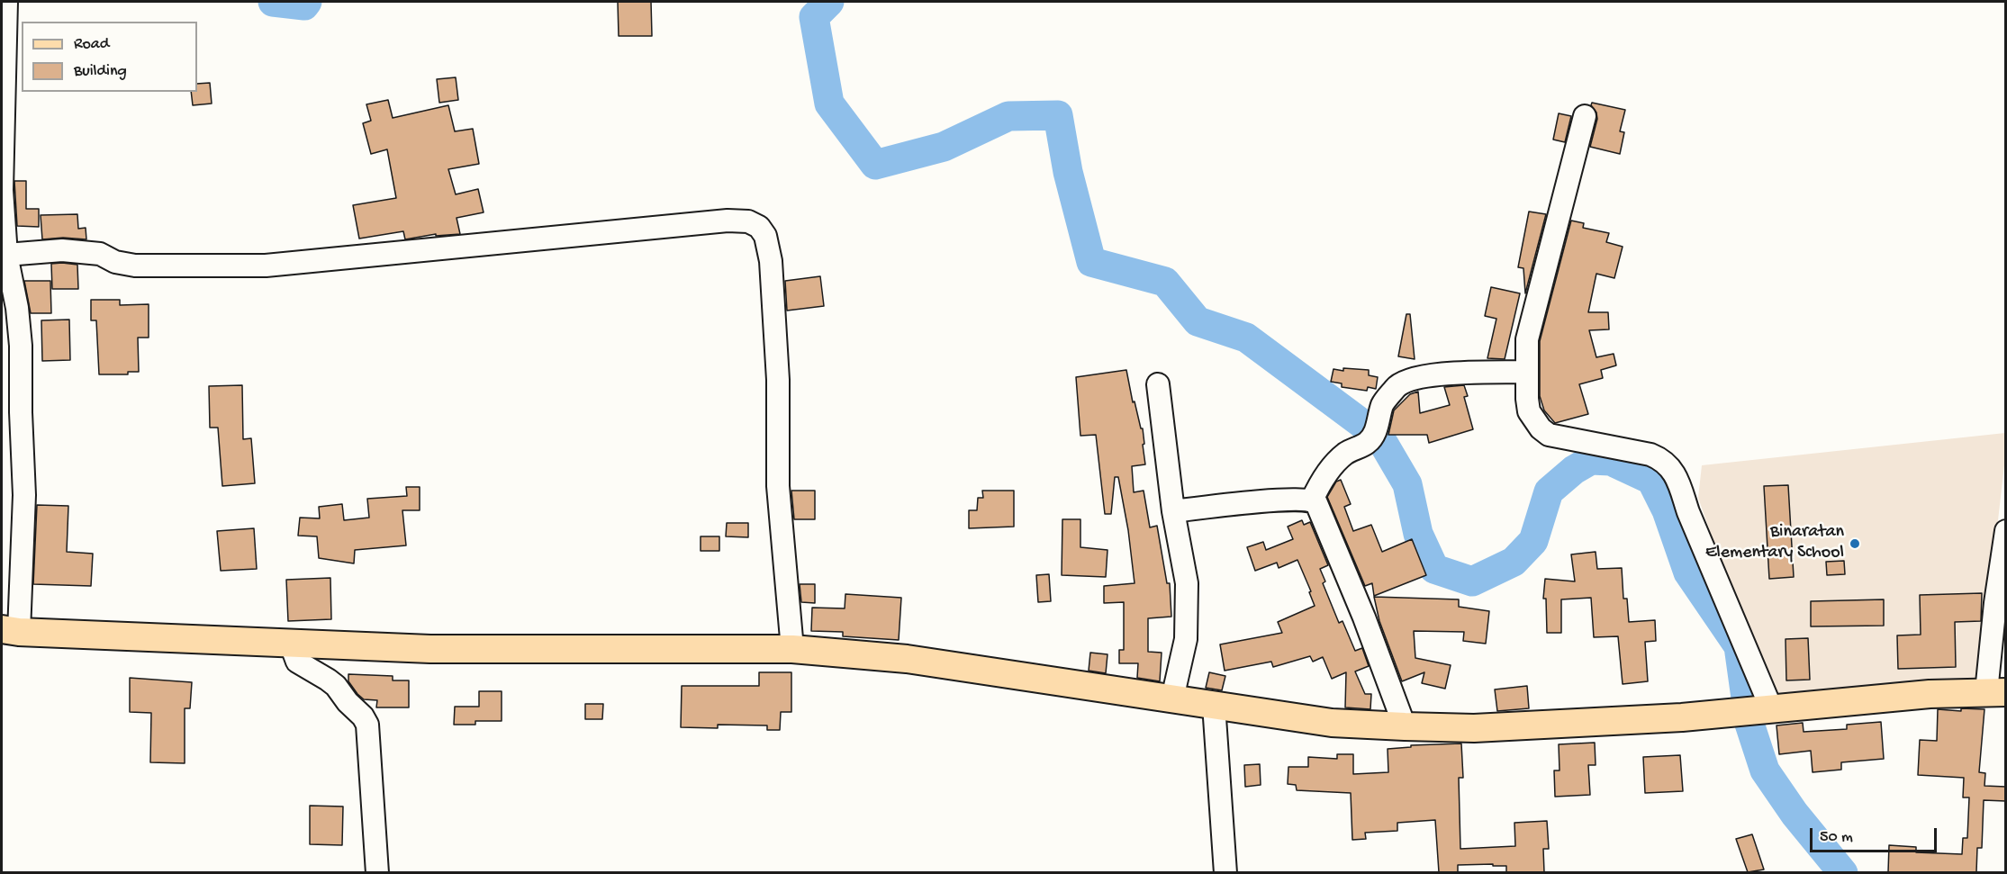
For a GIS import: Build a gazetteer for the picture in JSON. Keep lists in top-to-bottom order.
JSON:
{
  "places": ["Binaratan Elementary School"],
  "legend": ["Road", "Building"],
  "scale_bar": "50 m"
}
